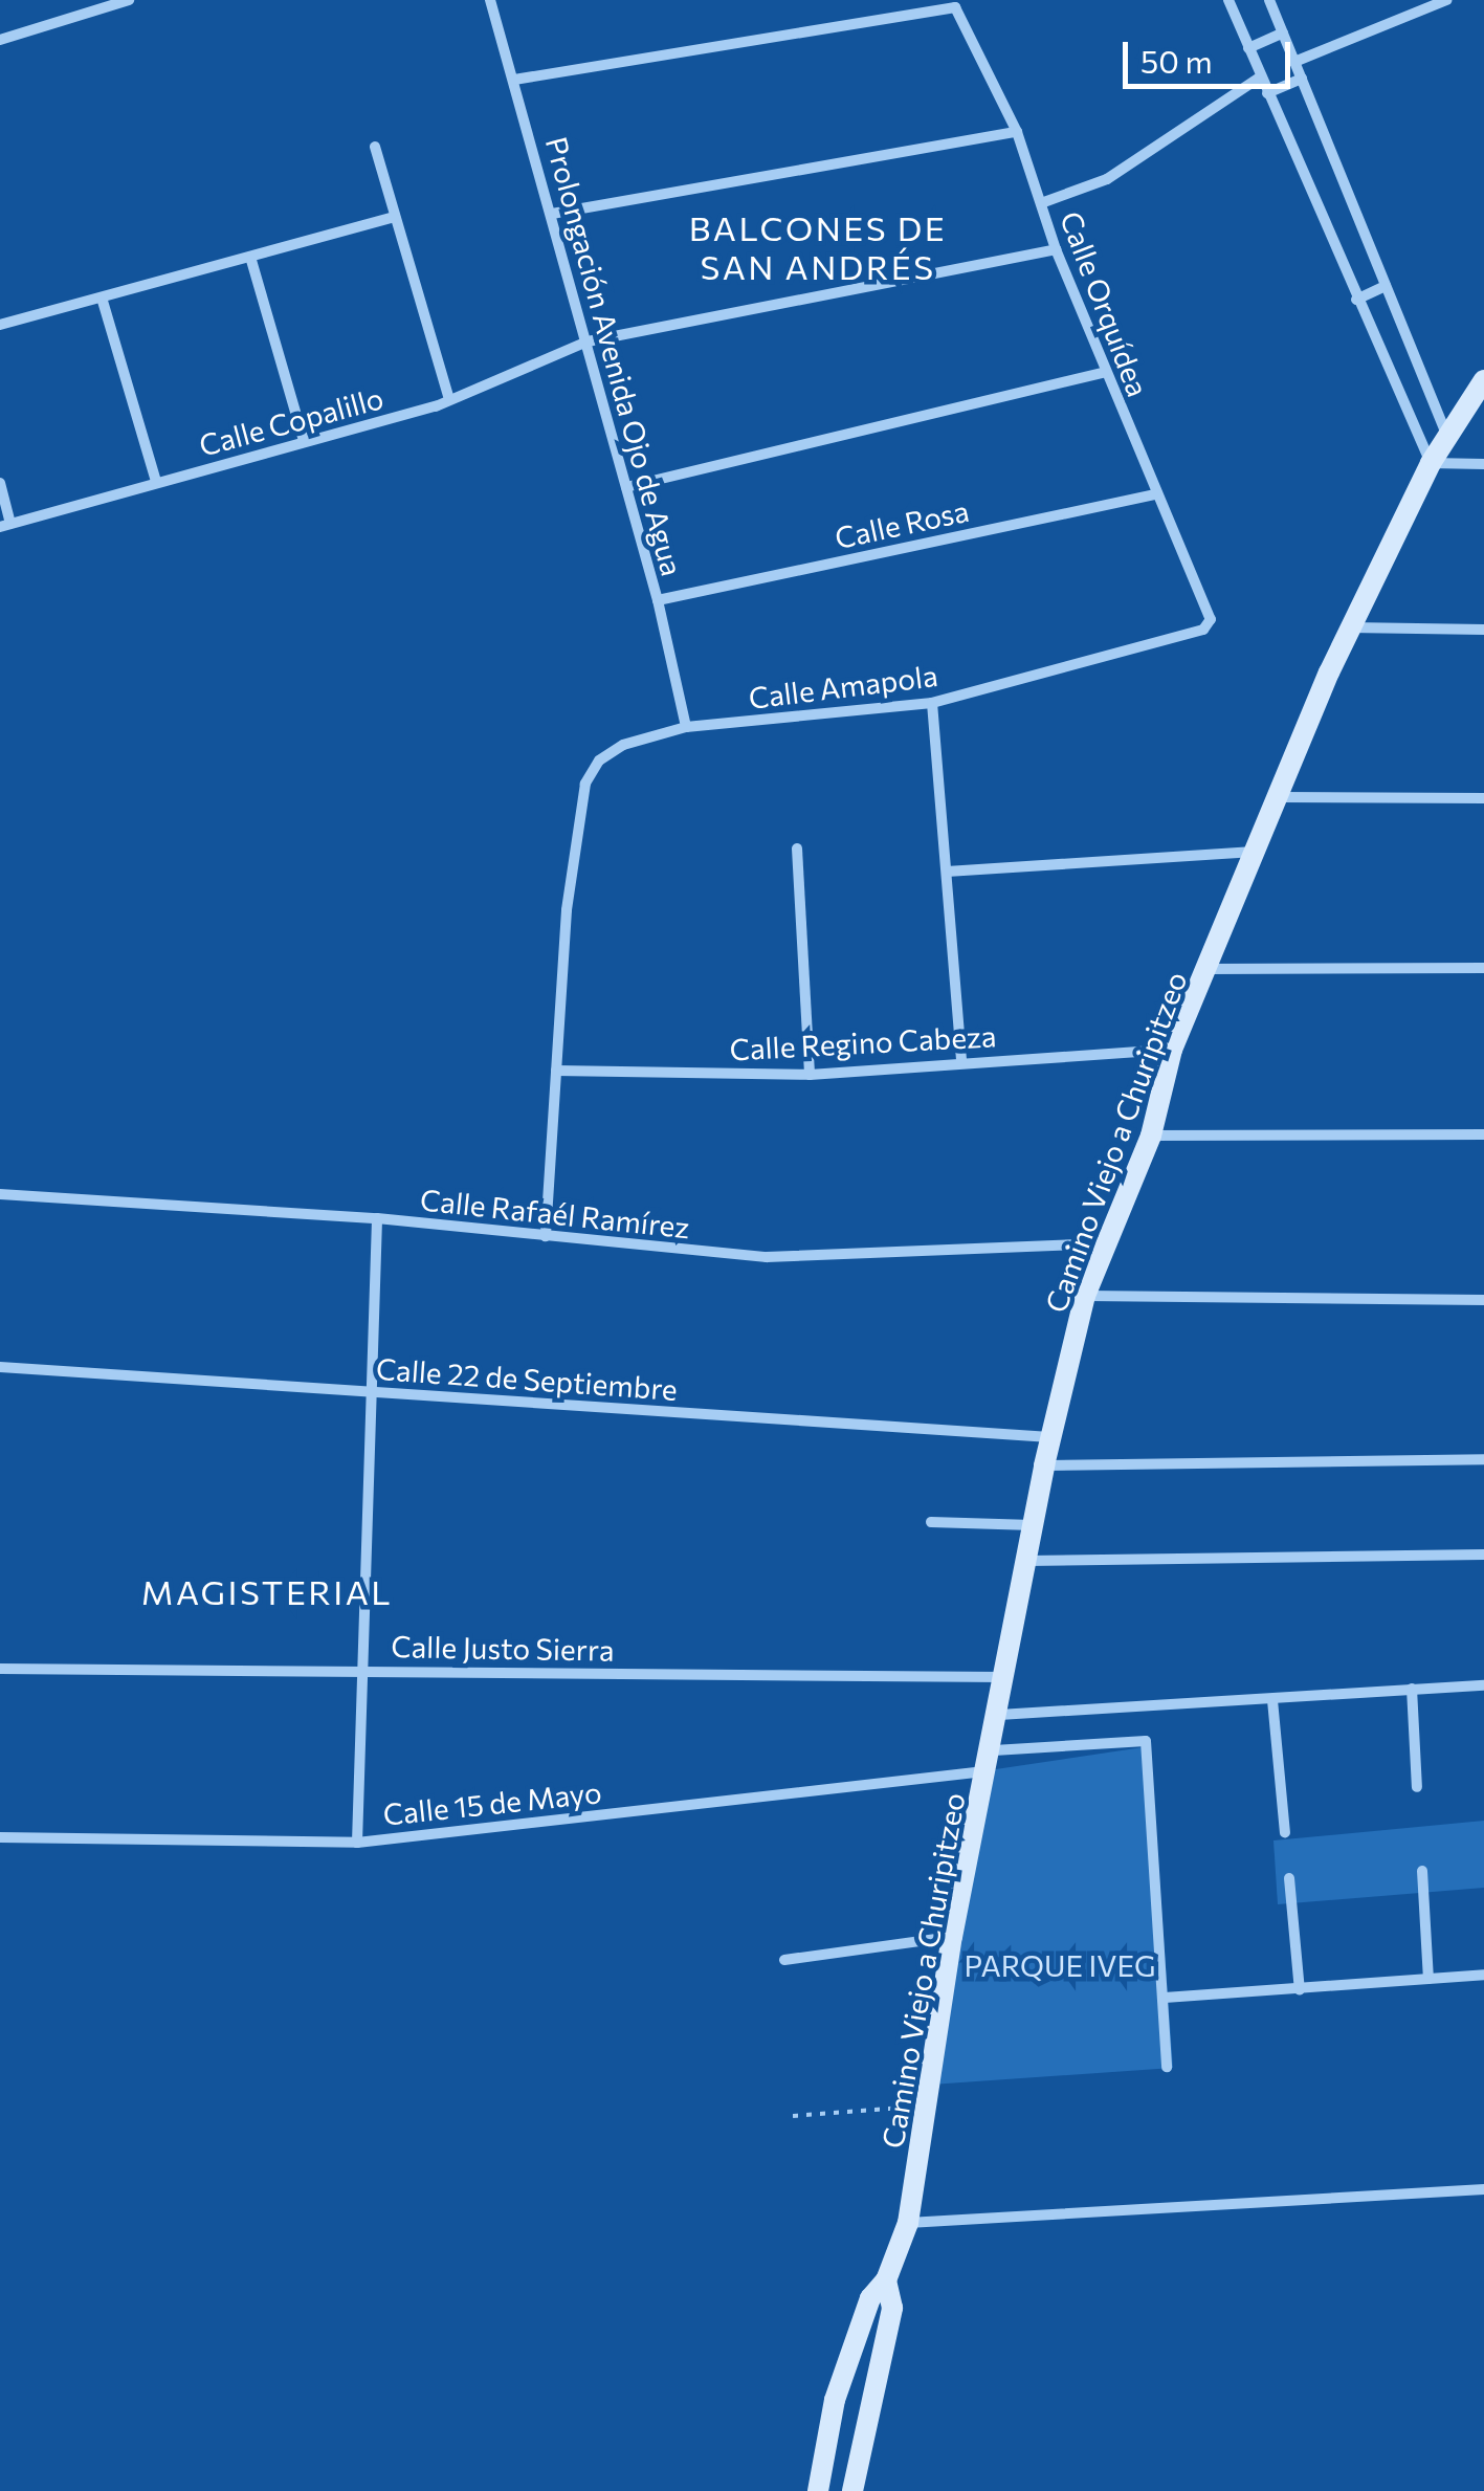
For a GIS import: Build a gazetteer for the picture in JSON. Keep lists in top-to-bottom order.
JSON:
{
  "streets": {
    "street": [
      "Calle Orquídea",
      "Prolongación Avenida Ojo de Agua",
      "Calle Copalillo",
      "Calle Rosa",
      "Calle Amapola",
      "Calle Regino Cabeza",
      "Camino Viejo a Churipitzeo",
      "Calle Rafaél Ramírez",
      "Calle 22 de Septiembre",
      "Calle Justo Sierra",
      "Calle 15 de Mayo"
    ]
  },
  "crossings": [
    ["Calle Orquídea", "Prolongación Avenida Ojo de Agua"],
    ["Calle Orquídea", "Calle Copalillo"],
    ["Calle Orquídea", "Calle Rosa"],
    ["Calle Orquídea", "Calle Amapola"],
    ["Prolongación Avenida Ojo de Agua", "Calle Copalillo"],
    ["Prolongación Avenida Ojo de Agua", "Calle Rosa"],
    ["Prolongación Avenida Ojo de Agua", "Calle Amapola"],
    ["Calle Amapola", "Calle Regino Cabeza"],
    ["Calle Regino Cabeza", "Camino Viejo a Churipitzeo"],
    ["Camino Viejo a Churipitzeo", "Calle Rafaél Ramírez"],
    ["Camino Viejo a Churipitzeo", "Calle 22 de Septiembre"],
    ["Camino Viejo a Churipitzeo", "Calle Justo Sierra"],
    ["Camino Viejo a Churipitzeo", "Calle 15 de Mayo"]
  ],
  "districts": ["BALCONES DE SAN ANDRÉS", "MAGISTERIAL"],
  "parks": ["PARQUE IVEG"],
  "scale_bar": "50 m"
}
